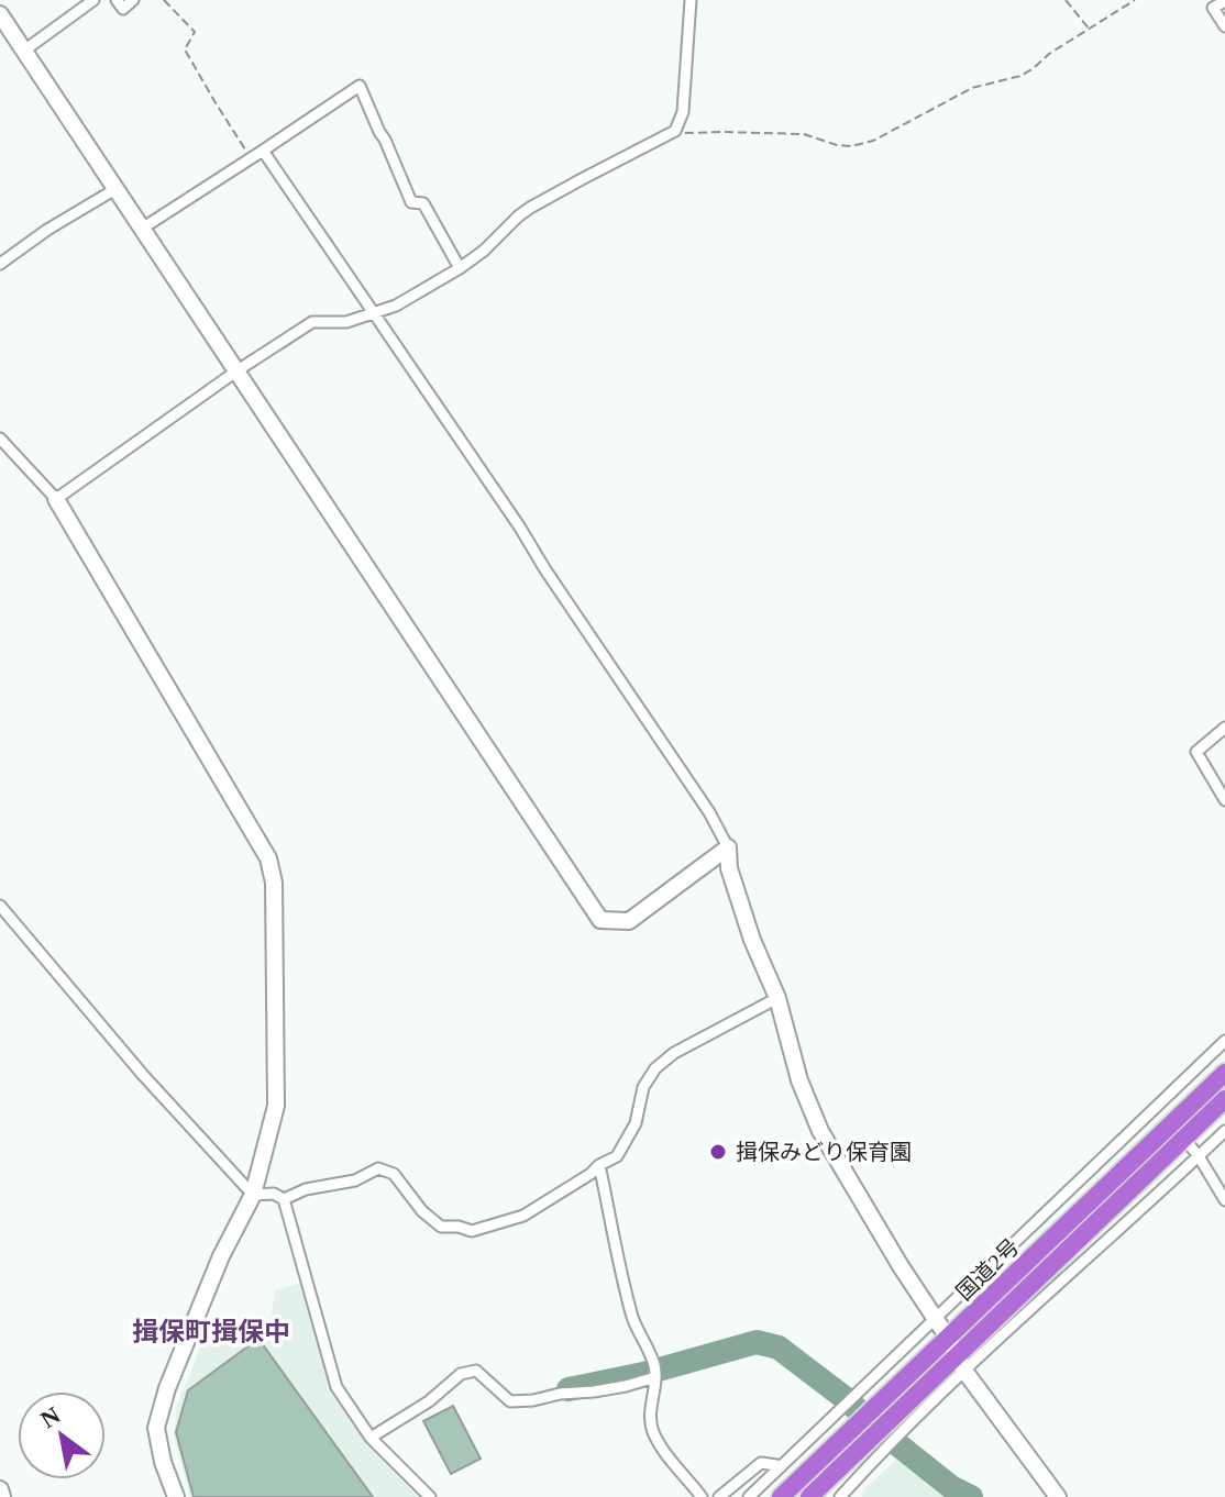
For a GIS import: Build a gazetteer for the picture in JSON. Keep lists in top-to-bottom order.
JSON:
{
  "streets": {
    "highway": ["国道2号"]
  },
  "districts": ["揖保町揖保中"],
  "places": ["揖保みどり保育園"],
  "north": "top left"
}
